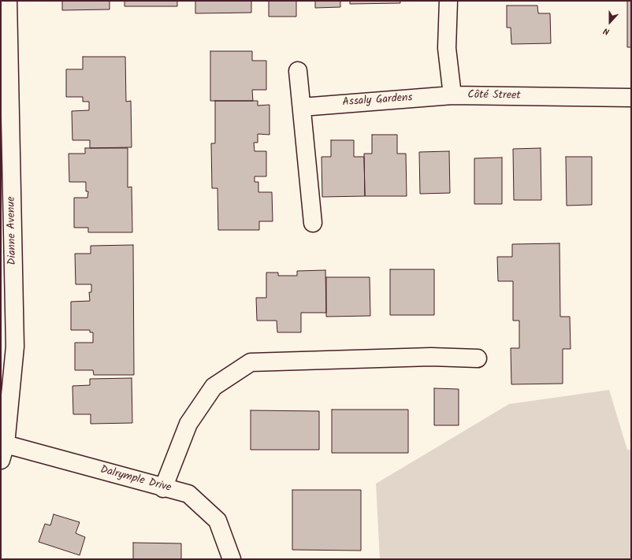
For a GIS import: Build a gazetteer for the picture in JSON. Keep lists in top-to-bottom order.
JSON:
{
  "streets": {
    "street": [
      "Côté Street",
      "Assaly Gardens",
      "Dianne Avenue",
      "Dalrymple Drive"
    ]
  },
  "crossings": [
    ["Côté Street", "Assaly Gardens"],
    ["Dianne Avenue", "Dalrymple Drive"]
  ],
  "north": "bottom"
}
